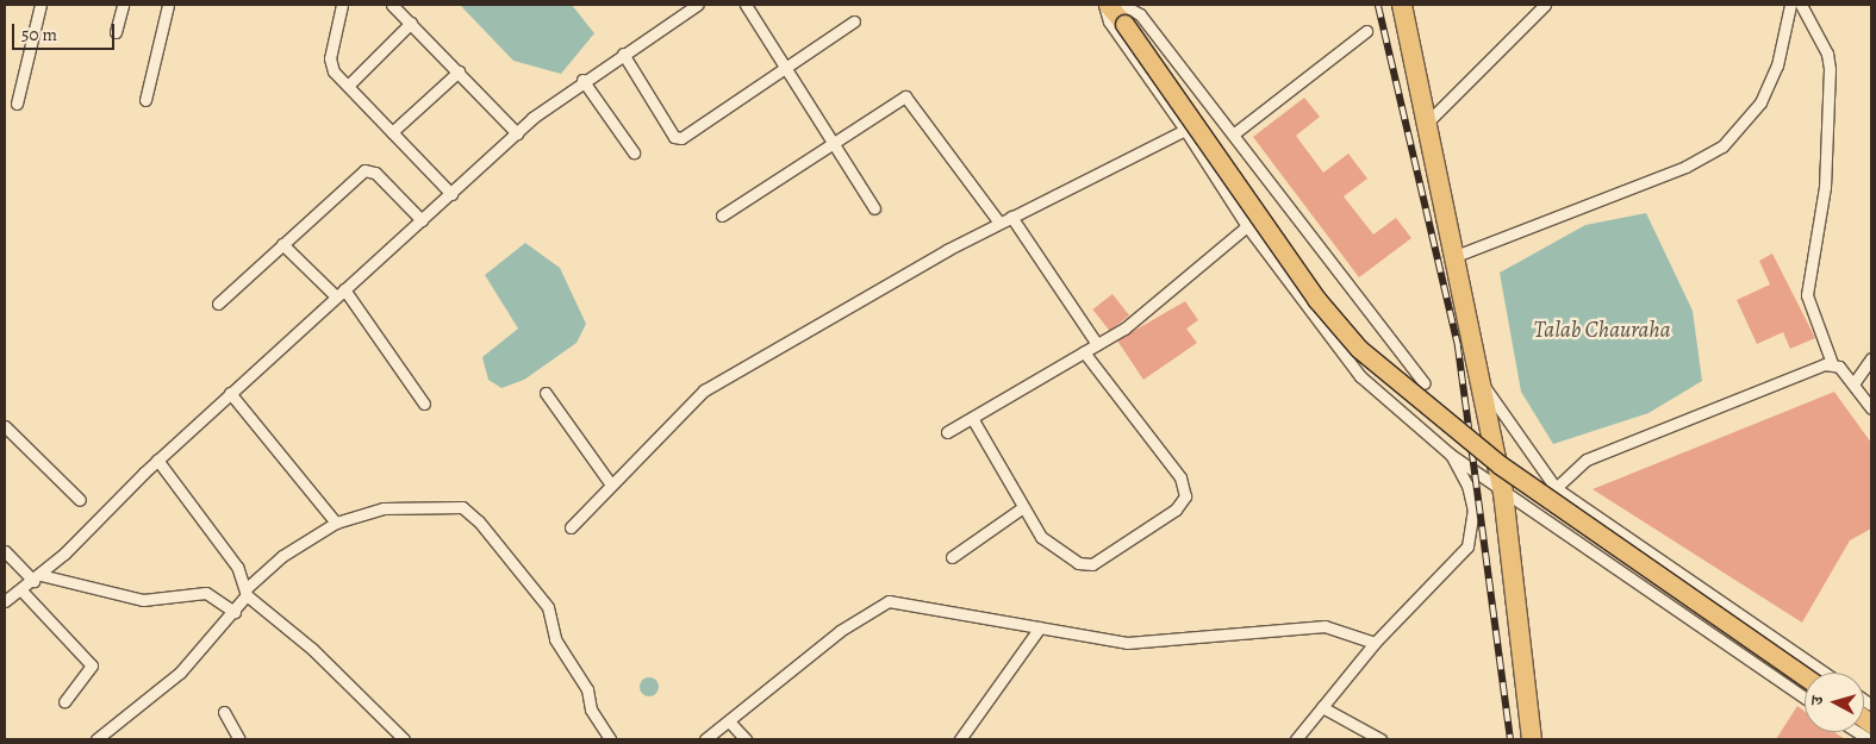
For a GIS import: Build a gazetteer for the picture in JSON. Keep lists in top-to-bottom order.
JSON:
{
  "water": ["Talab Chauraha"],
  "scale_bar": "50 m",
  "north": "left"
}
